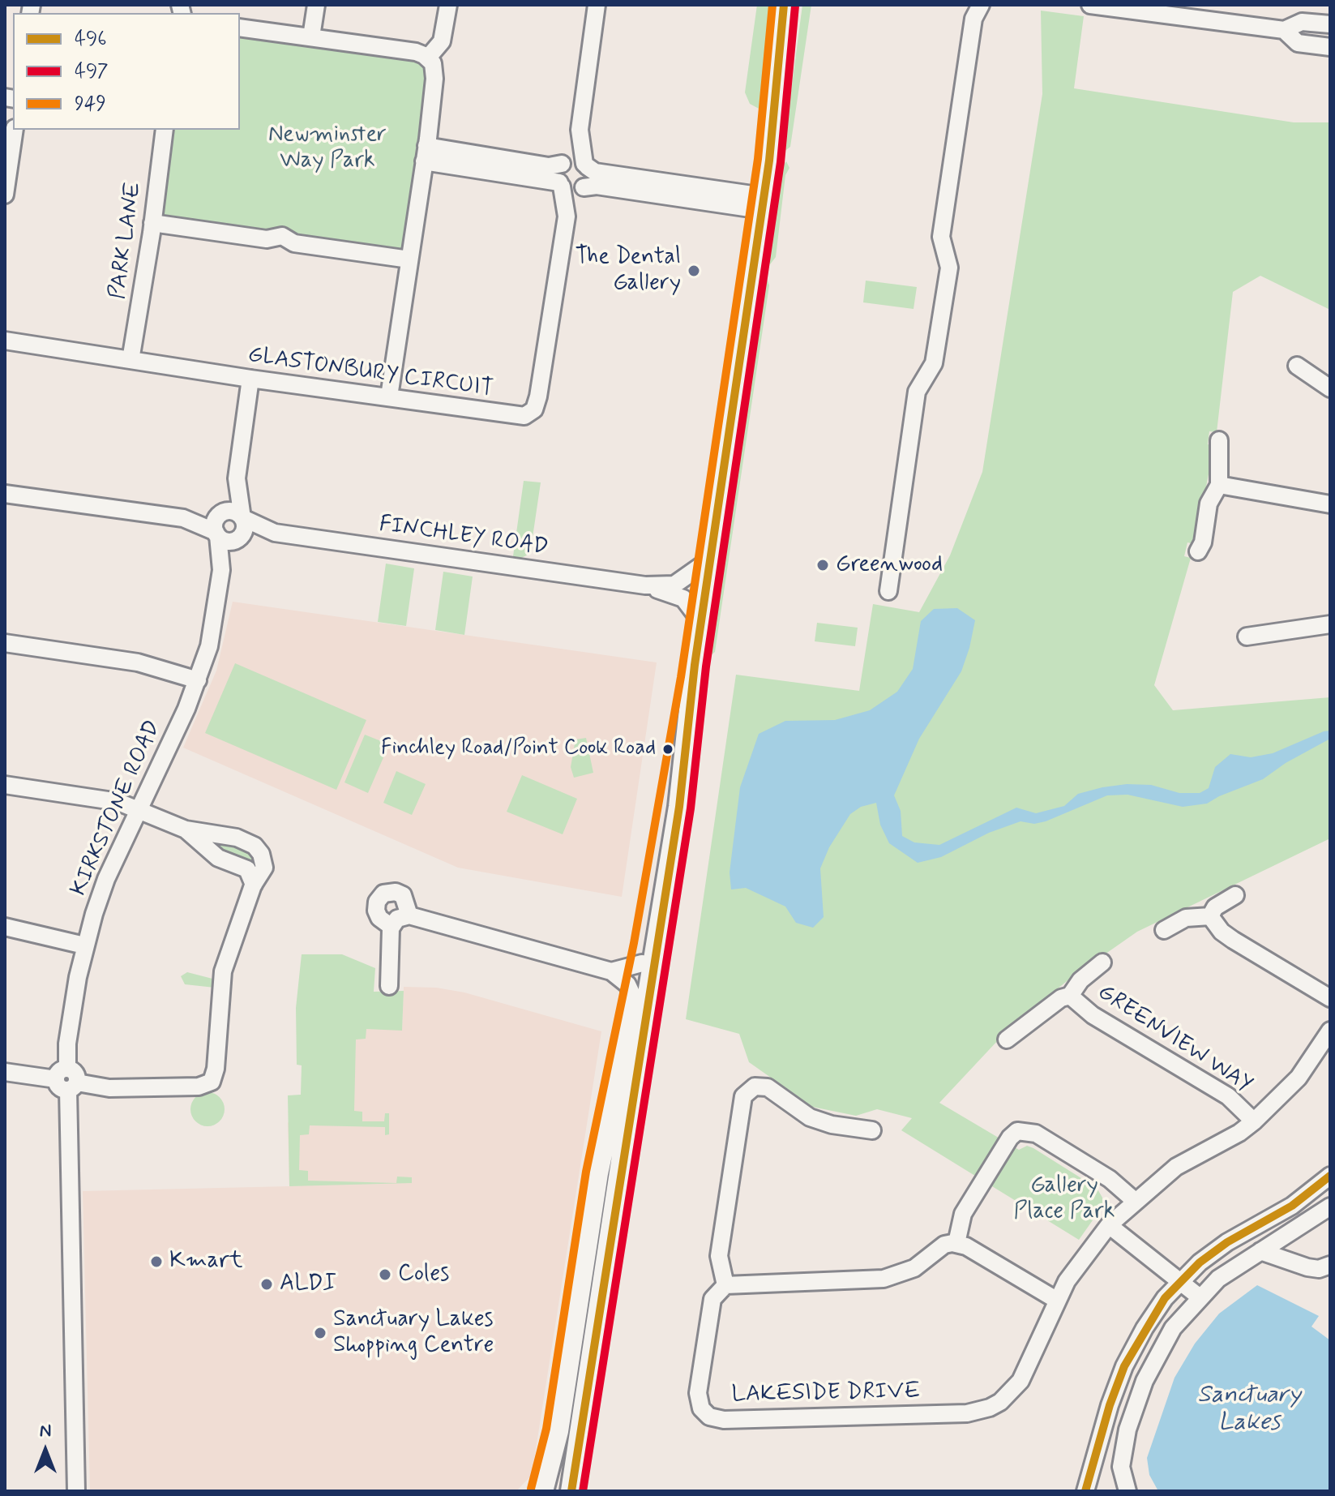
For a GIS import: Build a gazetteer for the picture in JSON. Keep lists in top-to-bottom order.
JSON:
{
  "streets": {
    "street": [
      "PARK LANE",
      "GLASTONBURY CIRCUIT",
      "FINCHLEY ROAD",
      "KIRKSTONE ROAD",
      "GREENVIEW WAY",
      "LAKESIDE DRIVE"
    ]
  },
  "crossings": [
    ["PARK LANE", "GLASTONBURY CIRCUIT"],
    ["FINCHLEY ROAD", "KIRKSTONE ROAD"],
    ["GREENVIEW WAY", "LAKESIDE DRIVE"]
  ],
  "water": ["Sanctuary Lakes"],
  "parks": ["Newminster Way Park", "Gallery Place Park"],
  "places": [
    "The Dental Gallery",
    "Greenwood",
    "Finchley Road/Point Cook Road",
    "Kmart",
    "Coles",
    "ALDI",
    "Sanctuary Lakes Shopping Centre"
  ],
  "lines": ["transit line 496", "transit line 949", "transit line 497"],
  "legend": ["496", "497", "949"],
  "north": "top"
}
